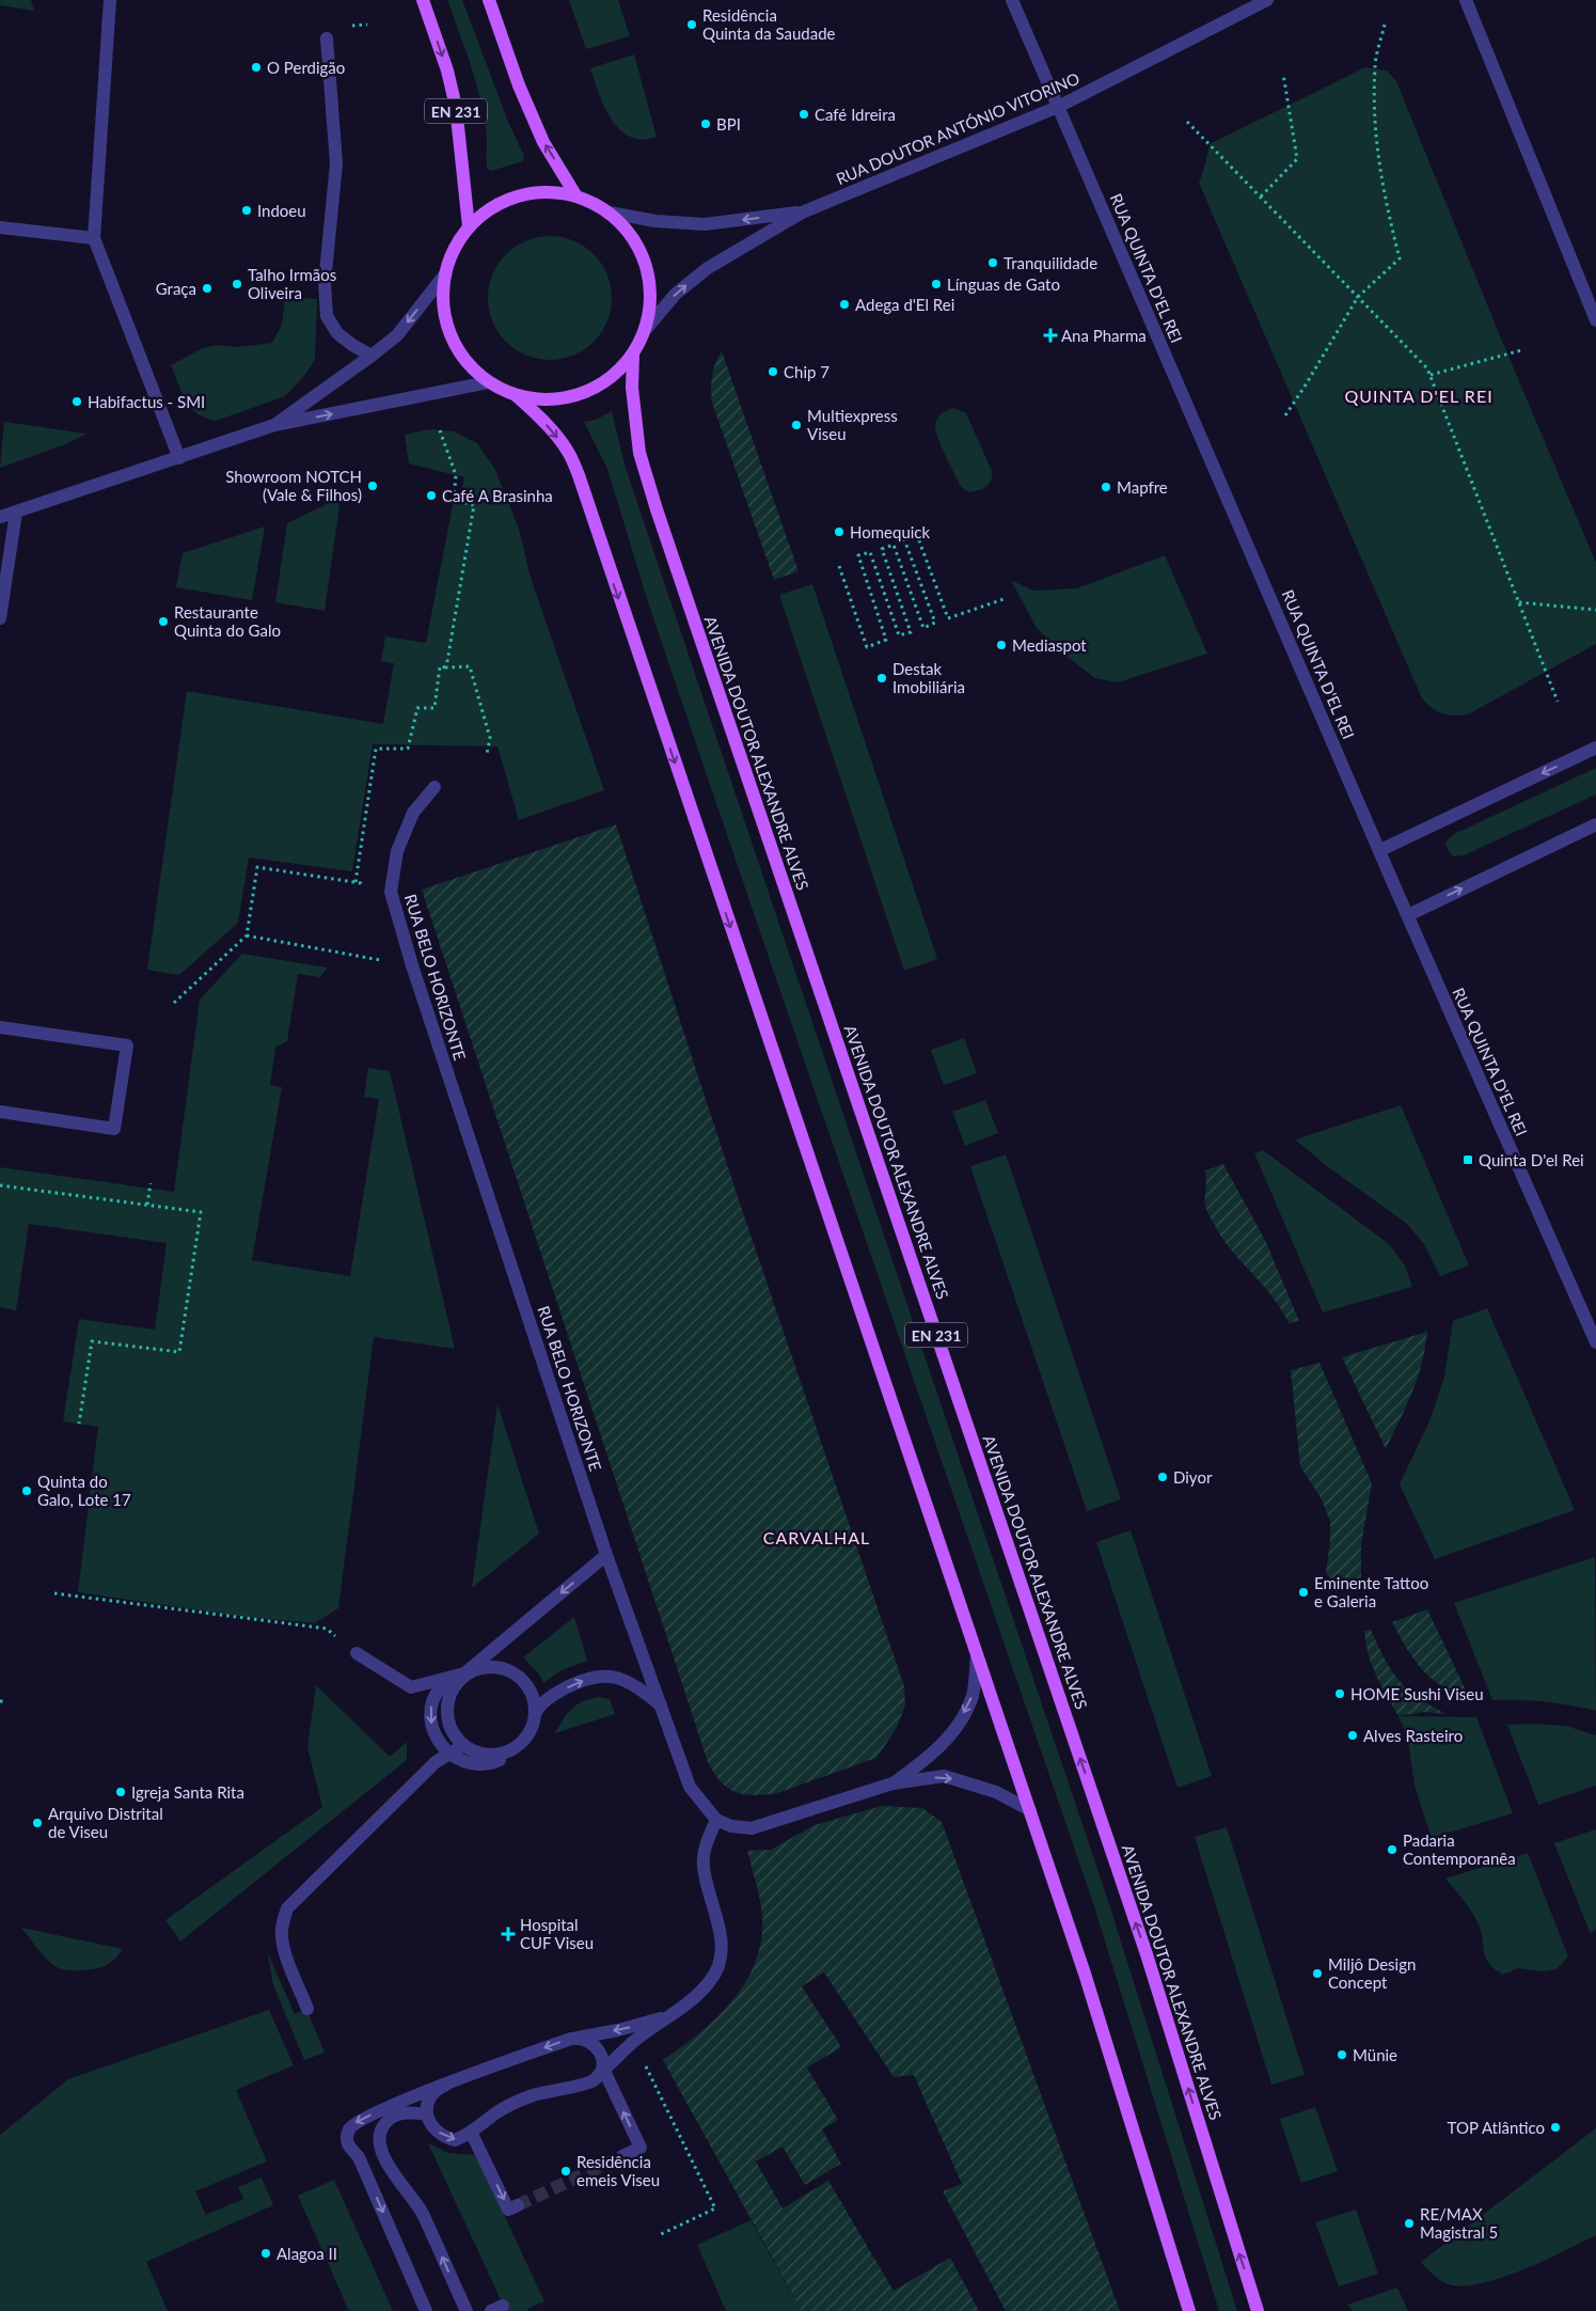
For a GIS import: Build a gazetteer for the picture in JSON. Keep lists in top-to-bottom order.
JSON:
{
  "streets": {
    "main road": ["EN 231", "AVENIDA DOUTOR ALEXANDRE ALVES"],
    "street": ["RUA DOUTOR ANTÓNIO VITORINO", "RUA QUINTA D'EL REI", "RUA BELO HORIZONTE"]
  },
  "crossings": [
    ["EN 231", "RUA DOUTOR ANTÓNIO VITORINO"],
    ["EN 231", "AVENIDA DOUTOR ALEXANDRE ALVES"],
    ["RUA DOUTOR ANTÓNIO VITORINO", "RUA QUINTA D'EL REI"]
  ],
  "districts": ["QUINTA D'EL REI", "CARVALHAL"],
  "places": {
    "other": [
      "Residência Quinta da Saudade",
      "O Perdigão",
      "Café Idreira",
      "BPI",
      "Indoeu",
      "Tranquilidade",
      "Talho Irmãos Oliveira",
      "Línguas de Gato",
      "Graça",
      "Adega d'El Rei",
      "Chip 7",
      "Habifactus - SMI",
      "Multiexpress Viseu",
      "Showroom NOTCH (Vale & Filhos)",
      "Mapfre",
      "Café A Brasinha",
      "Homequick",
      "Restaurante Quinta do Galo",
      "Mediaspot",
      "Destak Imobiliária",
      "Diyor",
      "Quinta do Galo, Lote 17",
      "Eminente Tattoo e Galeria",
      "HOME Sushi Viseu",
      "Alves Rasteiro",
      "Igreja Santa Rita",
      "Arquivo Distrital de Viseu",
      "Padaria Contemporanêa",
      "Miljô Design Concept",
      "Münie",
      "TOP Atlântico",
      "Residência emeis Viseu",
      "RE/MAX Magistral 5",
      "Alagoa II"
    ],
    "health": ["Ana Pharma", "Hospital CUF Viseu"],
    "transit": ["Quinta D'el Rei"]
  }
}
